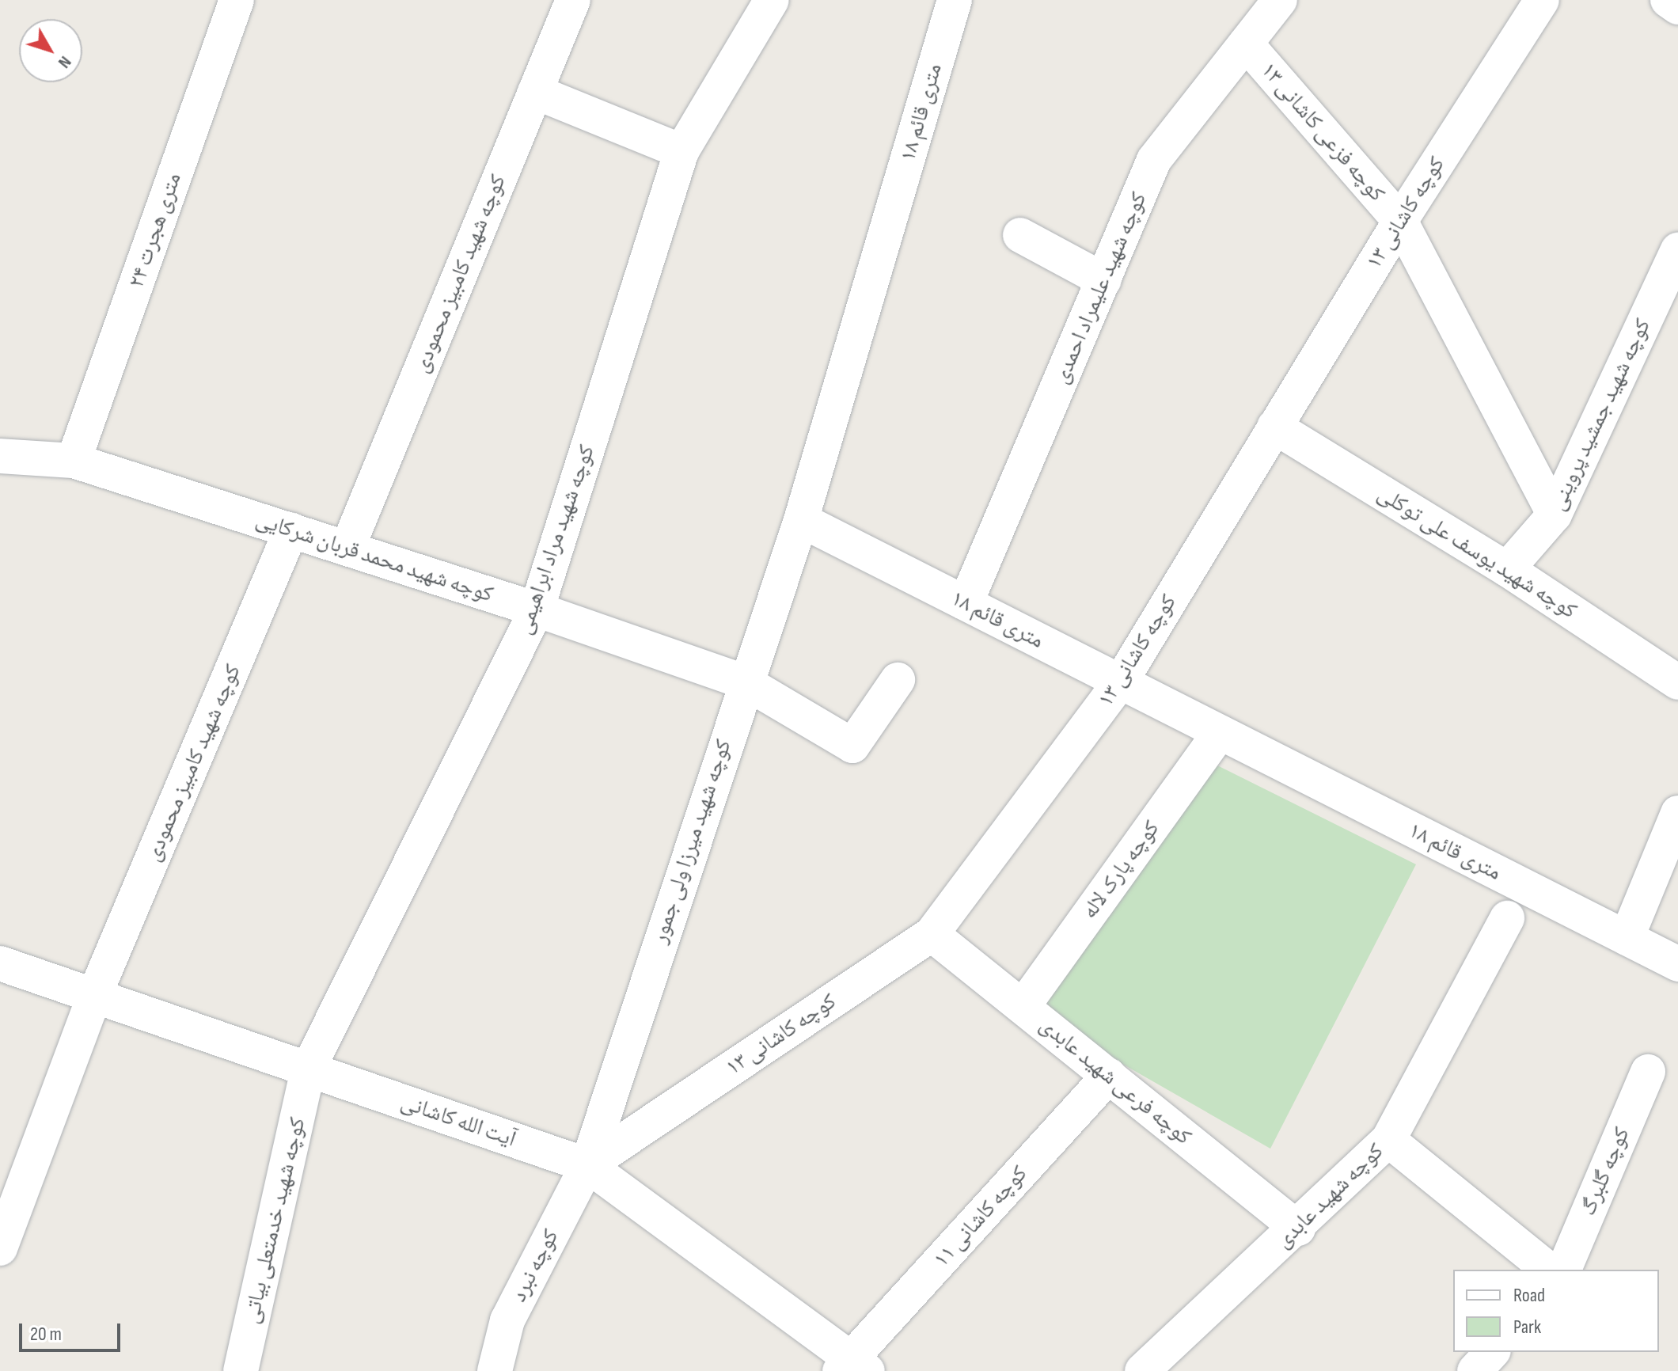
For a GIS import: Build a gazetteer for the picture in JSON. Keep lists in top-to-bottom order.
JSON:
{
  "streets": {
    "street": [
      "۱۸ متری قائم",
      "کوچه فزعی کاشانی ۱۳",
      "کوچه کاشانی ۱۳",
      "۲۴ متری هجرت",
      "کوچه شهید کامبیز محمودی",
      "کوچه شهید علیمراد احمدی",
      "کوچه شهید جمشید پروینی",
      "کوچه شهید مراد ابراهیمی",
      "کوچه شهید یوسف علی توکلی",
      "کوچه شهید محمد قربان شرکایی",
      "کوچه شهید میرزا ولی جمور",
      "کوچه پارک لاله",
      "کوچه فرعی شهید عابدی",
      "آیت الله کاشانی",
      "کوچه گلبرگ",
      "کوچه شهید عابدی",
      "کوچه کاشانی ۱۱",
      "کوچه شهید خدمتعلی بیاتی",
      "کوچه نبرد"
    ]
  },
  "crossings": [
    ["۱۸ متری قائم", "کوچه کاشانی ۱۳"],
    ["۱۸ متری قائم", "کوچه شهید علیمراد احمدی"],
    ["۱۸ متری قائم", "کوچه شهید میرزا ولی جمور"],
    ["۱۸ متری قائم", "کوچه پارک لاله"],
    ["کوچه فزعی کاشانی ۱۳", "کوچه کاشانی ۱۳"],
    ["کوچه فزعی کاشانی ۱۳", "کوچه شهید علیمراد احمدی"],
    ["کوچه فزعی کاشانی ۱۳", "کوچه شهید جمشید پروینی"],
    ["کوچه کاشانی ۱۳", "کوچه شهید یوسف علی توکلی"],
    ["کوچه کاشانی ۱۳", "کوچه شهید میرزا ولی جمور"],
    ["کوچه کاشانی ۱۳", "کوچه فرعی شهید عابدی"],
    ["کوچه کاشانی ۱۳", "آیت الله کاشانی"],
    ["کوچه کاشانی ۱۳", "کوچه نبرد"],
    ["۲۴ متری هجرت", "کوچه شهید محمد قربان شرکایی"],
    ["کوچه شهید کامبیز محمودی", "کوچه شهید محمد قربان شرکایی"],
    ["کوچه شهید کامبیز محمودی", "آیت الله کاشانی"],
    ["کوچه شهید جمشید پروینی", "کوچه شهید یوسف علی توکلی"],
    ["کوچه شهید مراد ابراهیمی", "کوچه شهید محمد قربان شرکایی"],
    ["کوچه شهید مراد ابراهیمی", "آیت الله کاشانی"],
    ["کوچه شهید مراد ابراهیمی", "کوچه شهید خدمتعلی بیاتی"],
    ["کوچه شهید محمد قربان شرکایی", "کوچه شهید میرزا ولی جمور"],
    ["کوچه شهید میرزا ولی جمور", "آیت الله کاشانی"],
    ["کوچه شهید میرزا ولی جمور", "کوچه نبرد"],
    ["کوچه پارک لاله", "کوچه فرعی شهید عابدی"],
    ["کوچه فرعی شهید عابدی", "کوچه شهید عابدی"],
    ["کوچه فرعی شهید عابدی", "کوچه کاشانی ۱۱"],
    ["آیت الله کاشانی", "کوچه کاشانی ۱۱"],
    ["آیت الله کاشانی", "کوچه شهید خدمتعلی بیاتی"],
    ["آیت الله کاشانی", "کوچه نبرد"]
  ],
  "legend": ["Road", "Park"],
  "scale_bar": "20 m",
  "north": "bottom right"
}
